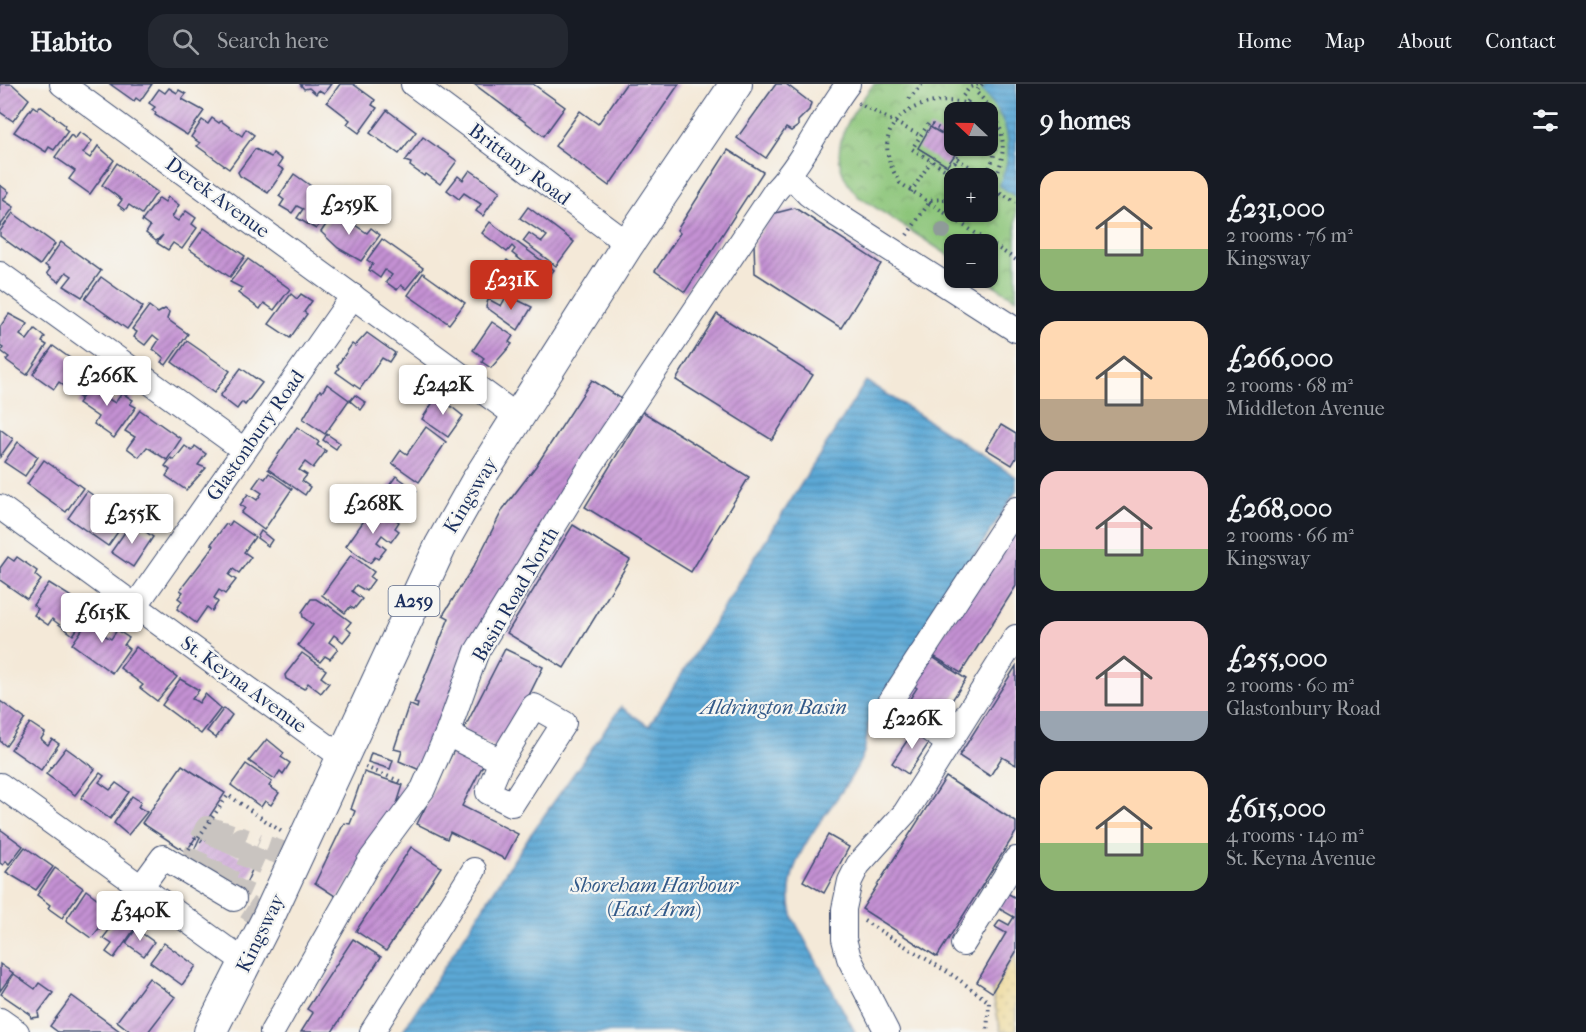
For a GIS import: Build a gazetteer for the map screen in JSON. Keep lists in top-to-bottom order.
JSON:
{
  "streets": {
    "main road": ["Kingsway", "A259"],
    "street": [
      "Brittany Road",
      "Derek Avenue",
      "Glastonbury Road",
      "Basin Road North",
      "St. Keyna Avenue"
    ]
  },
  "crossings": [
    ["Brittany Road", "Kingsway"],
    ["Derek Avenue", "Glastonbury Road"],
    ["Derek Avenue", "Kingsway"],
    ["Glastonbury Road", "St. Keyna Avenue"],
    ["Kingsway", "St. Keyna Avenue"]
  ],
  "water": ["Aldrington Basin", "Shoreham Harbour (East Arm)"],
  "north": "left",
  "page": {
    "header": "Habito",
    "search": "Search here",
    "nav": [
      "Home",
      "Map",
      "About",
      "Contact"
    ],
    "heading": "9 homes",
    "map_buttons": ["+", "−"],
    "list": [
      {
        "name": "£231,000",
        "note": "2 rooms · 76 m² · Kingsway"
      },
      {
        "name": "£266,000",
        "note": "2 rooms · 68 m² · Middleton Avenue"
      },
      {
        "name": "£268,000",
        "note": "2 rooms · 66 m² · Kingsway"
      },
      {
        "name": "£255,000",
        "note": "2 rooms · 60 m² · Glastonbury Road"
      },
      {
        "name": "£615,000",
        "note": "4 rooms · 140 m² · St. Keyna Avenue"
      }
    ],
    "price": [
      "£259K",
      "£231K",
      "£266K",
      "£242K",
      "£268K",
      "£255K",
      "£615K",
      "£226K",
      "£340K"
    ]
  }
}
